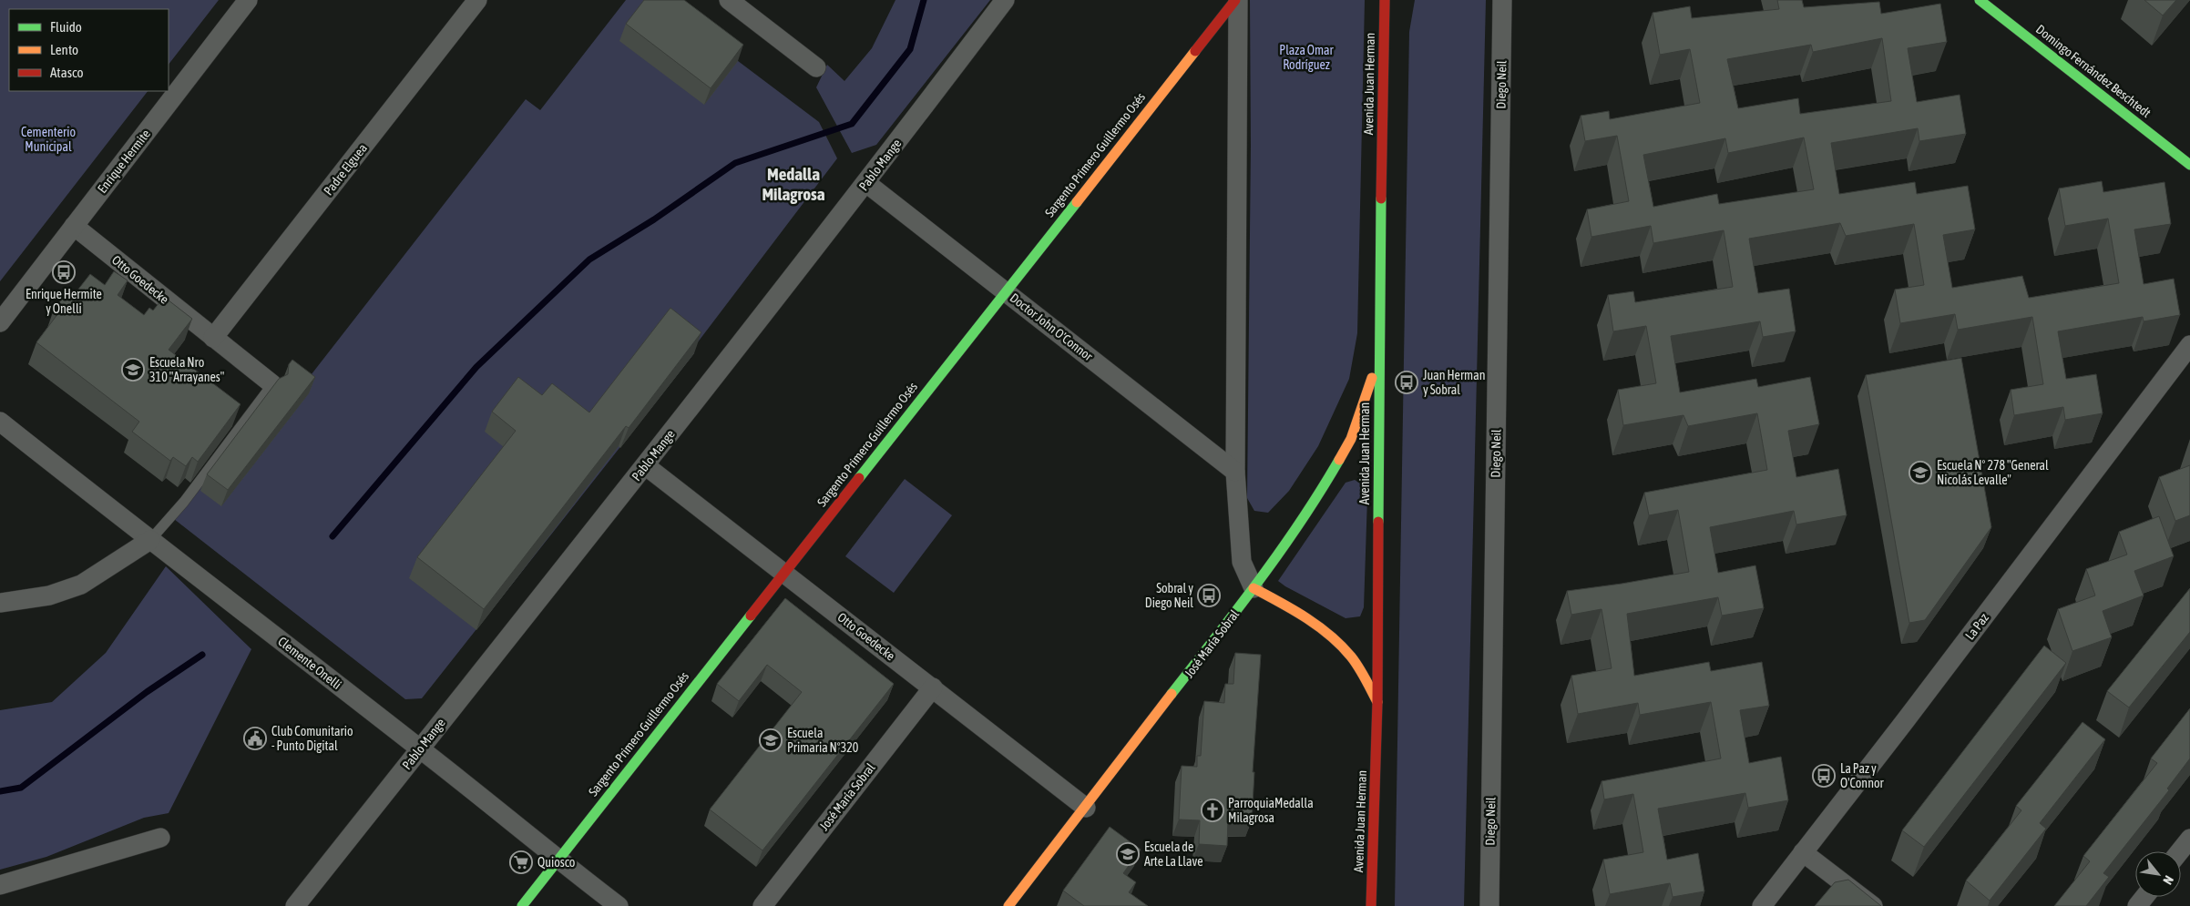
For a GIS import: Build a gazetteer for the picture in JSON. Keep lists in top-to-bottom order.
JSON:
{
  "streets": {
    "main road": [
      "Domingo Fernández Beschtedt",
      "Avenida Juan Herman",
      "Sargento Primero Guillermo Osés",
      "José María Sobral"
    ],
    "street": [
      "Diego Neil",
      "Enrique Hermite",
      "Pablo Mange",
      "Padre Elguea",
      "Otto Goedecke",
      "Doctor John O'Connor",
      "La Paz",
      "Clemente Onelli"
    ]
  },
  "crossings": [
    ["Avenida Juan Herman", "José María Sobral"],
    ["Sargento Primero Guillermo Osés", "Otto Goedecke"],
    ["Sargento Primero Guillermo Osés", "Doctor John O'Connor"],
    ["Sargento Primero Guillermo Osés", "Clemente Onelli"],
    ["Enrique Hermite", "Otto Goedecke"],
    ["Pablo Mange", "Otto Goedecke"],
    ["Pablo Mange", "Doctor John O'Connor"],
    ["Pablo Mange", "Clemente Onelli"],
    ["Padre Elguea", "Otto Goedecke"],
    ["Otto Goedecke", "José María Sobral"]
  ],
  "districts": ["Medalla Milagrosa"],
  "parks": ["Plaza Omar Rodríguez", "Cementerio Municipal"],
  "places": {
    "bus stop": [
      "Enrique Hermite y Onelli",
      "Juan Herman y Sobral",
      "Sobral y Diego Neil",
      "La Paz y O'Connor"
    ],
    "school or university": [
      "Escuela Nro 310 \"Arrayanes\"",
      "Escuela N° 278 \"General Nicolás Levalle\"",
      "Escuela Primaria N°320",
      "Escuela de Arte La Llave"
    ],
    "public building": ["Club Comunitario - Punto Digital"],
    "church": ["ParroquiaMedalla Milagrosa"],
    "supermarket": ["Quiosco"]
  },
  "legend": ["Fluido", "Lento", "Atasco"],
  "north": "bottom right"
}
